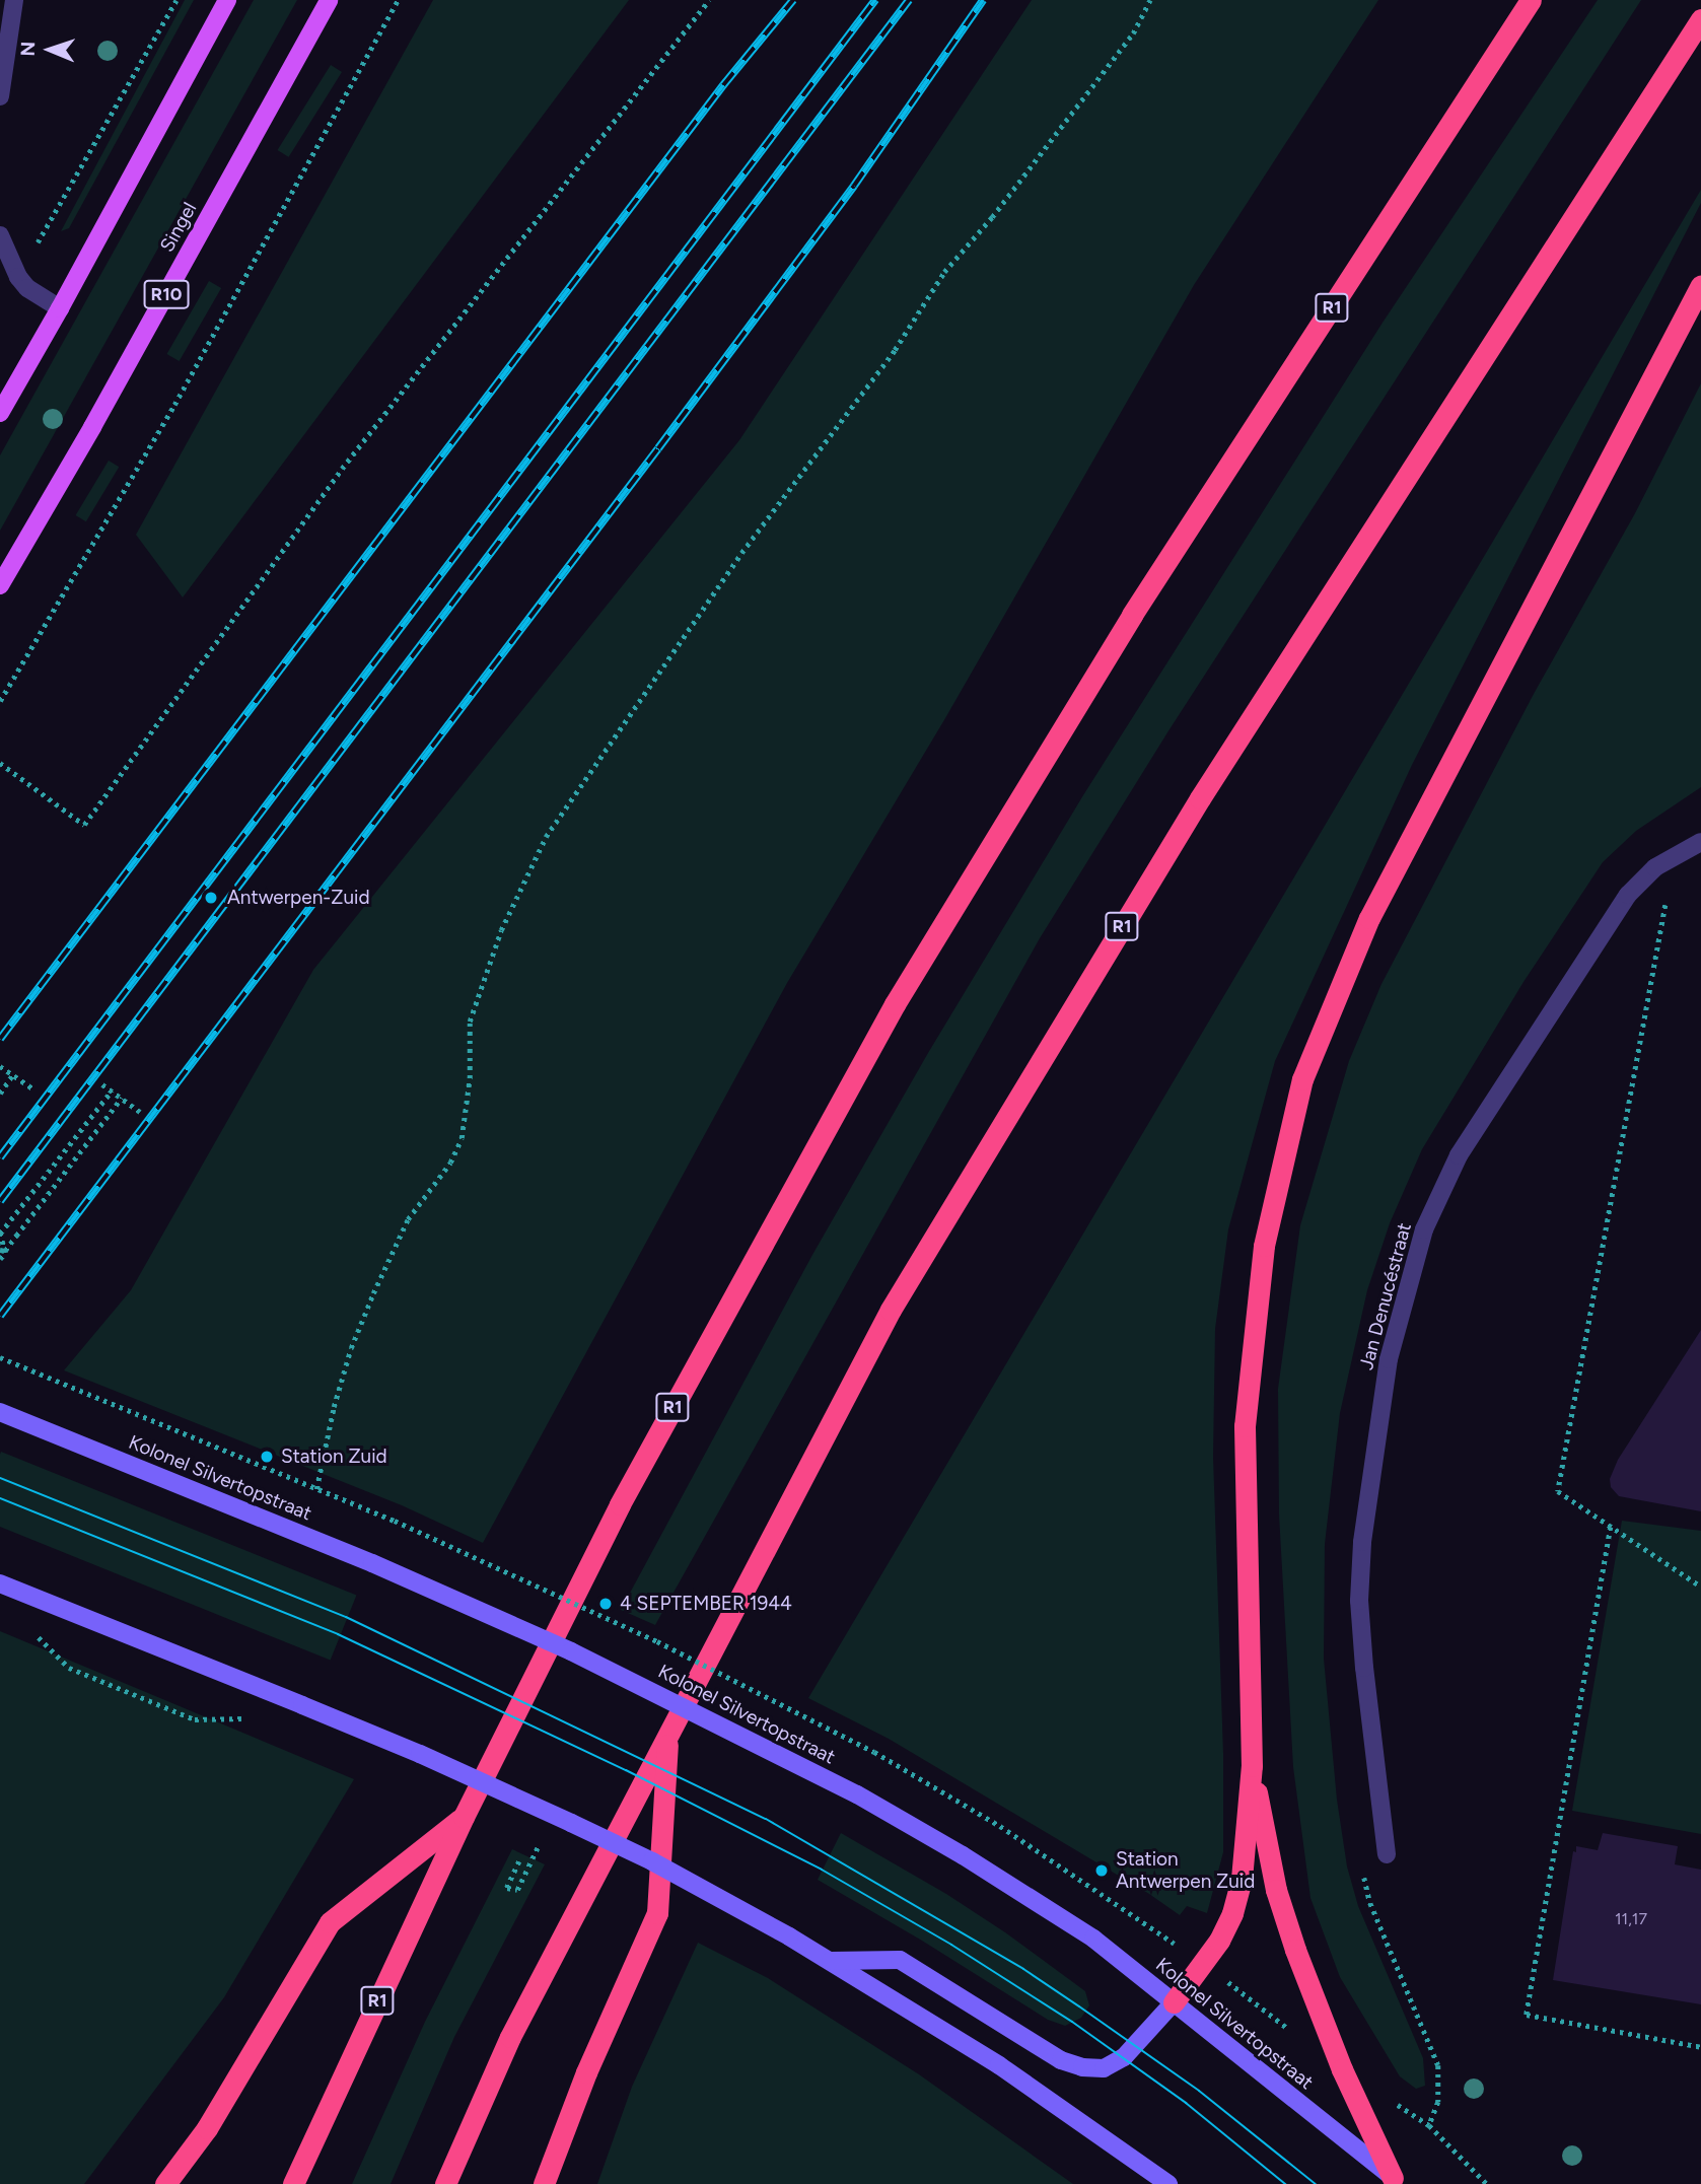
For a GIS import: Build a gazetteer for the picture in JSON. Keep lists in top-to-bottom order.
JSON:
{
  "streets": {
    "highway": ["R1"],
    "main road": ["Singel", "R10", "Kolonel Silvertopstraat"],
    "street": ["Jan Denucéstraat"]
  },
  "places": [
    "Antwerpen-Zuid",
    "Station Zuid",
    "4 SEPTEMBER 1944",
    "Station Antwerpen Zuid"
  ],
  "house_numbers": ["11,17"],
  "north": "left"
}
